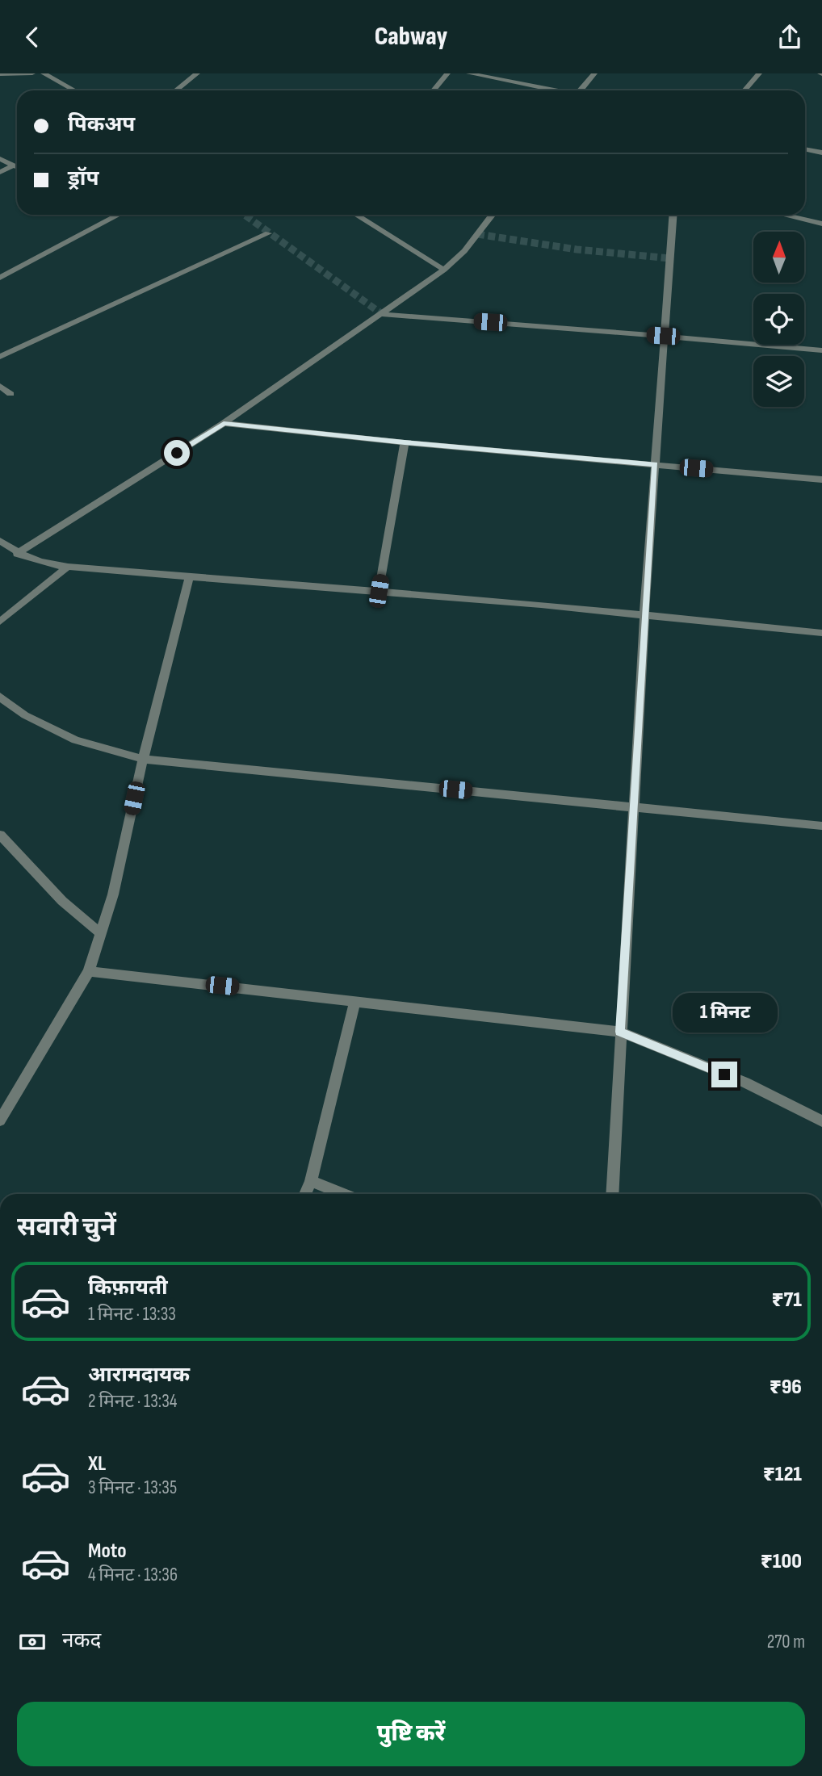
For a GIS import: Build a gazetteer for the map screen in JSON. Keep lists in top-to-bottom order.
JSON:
{
  "north": "top",
  "page": {
    "header": "Cabway",
    "banner": ["पिकअप", "ड्रॉप"],
    "bubble": "1 मिनट",
    "heading": "सवारी चुनें",
    "list": [
      {
        "name": "किफ़ायती",
        "note": "1 मिनट · 13:33",
        "value": "₹71"
      },
      {
        "name": "आरामदायक",
        "note": "2 मिनट · 13:34",
        "value": "₹96"
      },
      {
        "name": "XL",
        "note": "3 मिनट · 13:35",
        "value": "₹121"
      },
      {
        "name": "Moto",
        "note": "4 मिनट · 13:36",
        "value": "₹100"
      }
    ],
    "pay": ["नकद", "270 m"],
    "buttons": "पुष्टि करें"
  }
}
